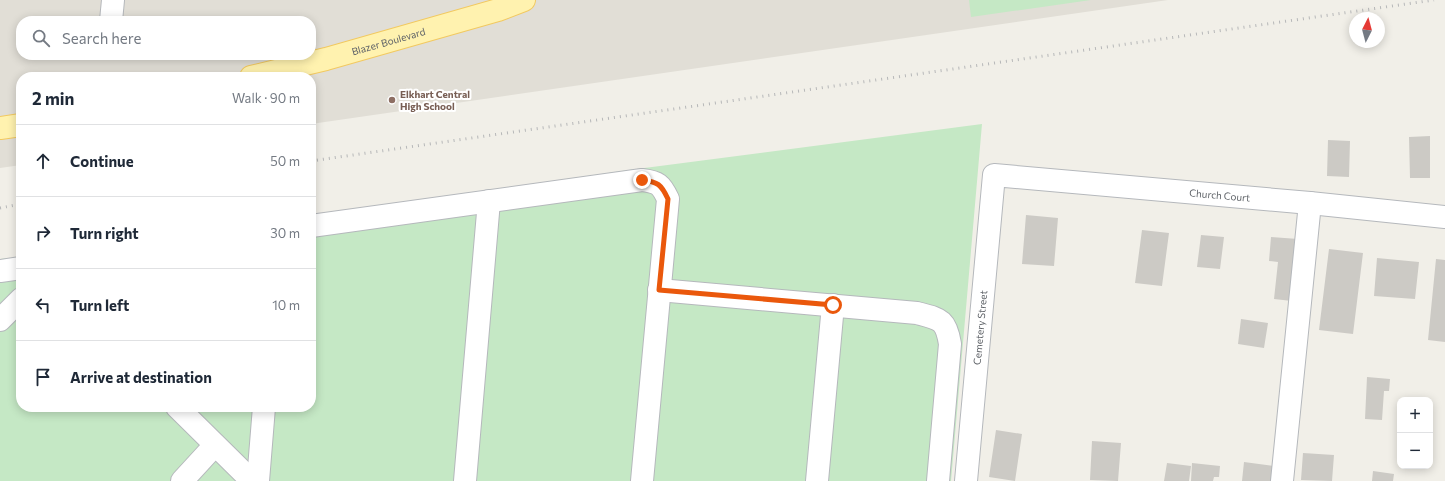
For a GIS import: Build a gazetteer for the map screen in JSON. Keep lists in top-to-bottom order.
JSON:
{
  "streets": {
    "main road": ["Blazer Boulevard"],
    "street": ["Church Court", "Cemetery Street"]
  },
  "crossings": [
    ["Church Court", "Cemetery Street"]
  ],
  "places": ["Elkhart Central High School"],
  "north": "top",
  "page": {
    "search": "Search here",
    "heading": ["2 min", "Walk · 90 m"],
    "list": [
      ["Continue", "50 m"],
      ["Turn right", "30 m"],
      ["Turn left", "10 m"],
      "Arrive at destination"
    ],
    "map_buttons": ["+", "−"]
  }
}
